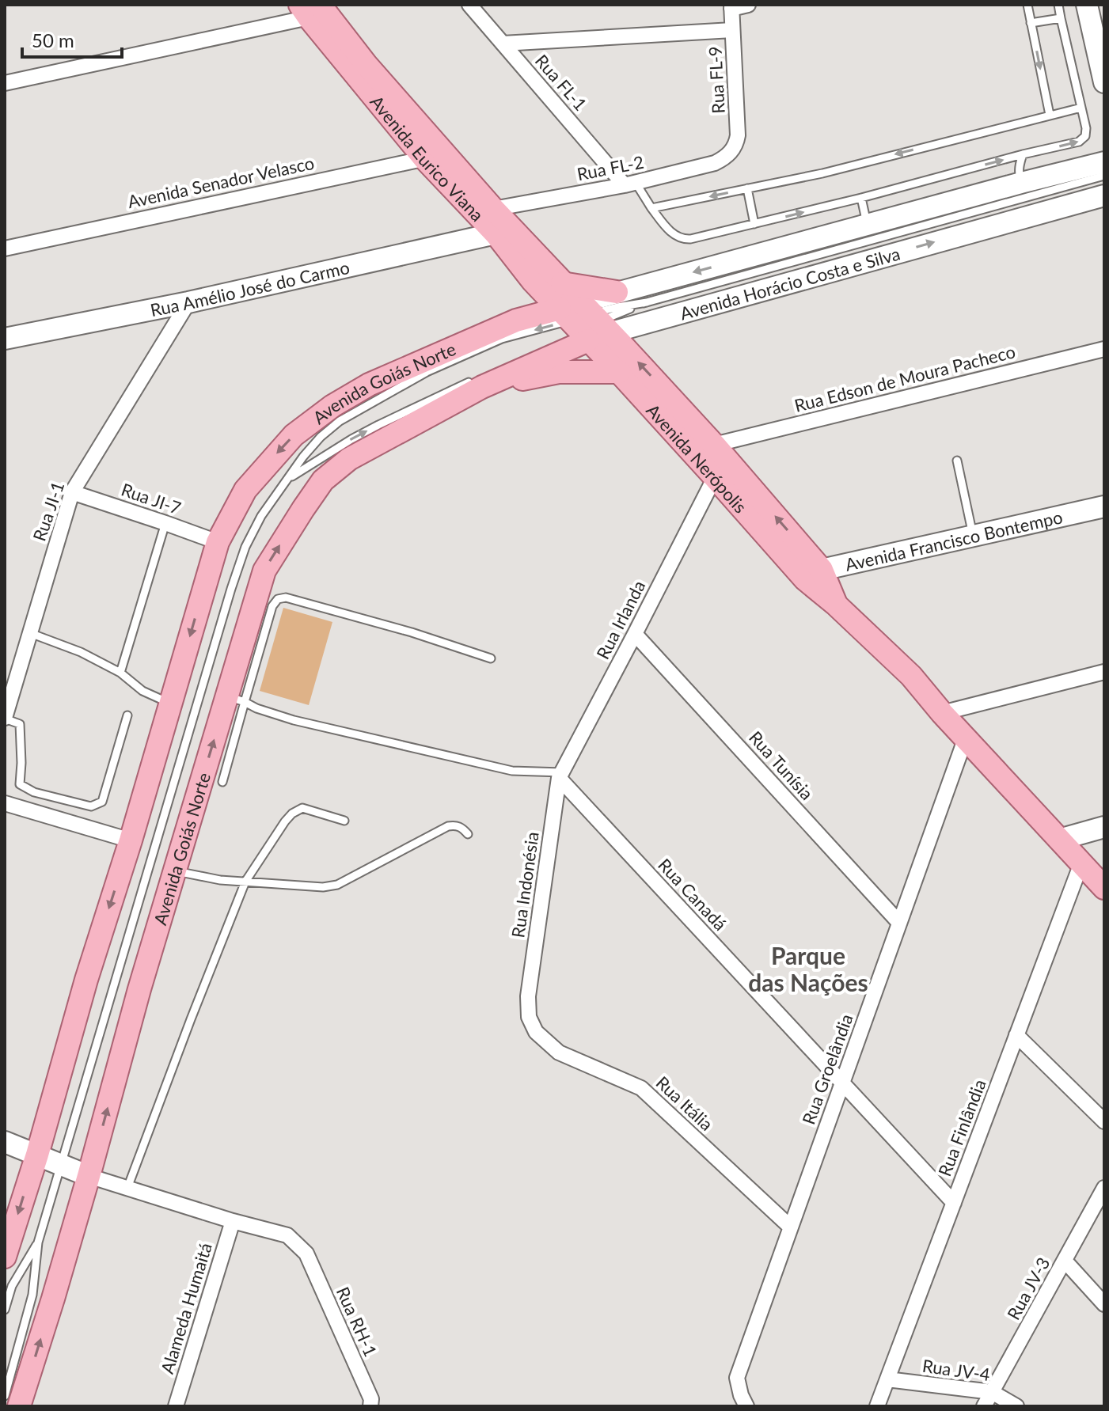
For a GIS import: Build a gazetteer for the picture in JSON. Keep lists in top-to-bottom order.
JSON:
{
  "streets": {
    "main road": [
      "Avenida Eurico Viana",
      "Avenida Horácio Costa e Silva",
      "Rua Amélio José do Carmo",
      "Avenida Goiás Norte",
      "Avenida Nerópolis",
      "Avenida Francisco Bontempo"
    ],
    "street": [
      "Rua FL-9",
      "Rua FL-1",
      "Rua FL-2",
      "Avenida Senador Velasco",
      "Rua Edson de Moura Pacheco",
      "Rua JI-7",
      "Rua JI-1",
      "Rua Irlanda",
      "Rua Tunísia",
      "Rua Indonésia",
      "Rua Canadá",
      "Rua Groelândia",
      "Rua Itália",
      "Rua Finlândia",
      "Rua JV-3",
      "Alameda Humaitá",
      "Rua RH-1",
      "Rua JV-4"
    ]
  },
  "crossings": [
    ["Rua FL-9", "Rua FL-2"],
    ["Rua FL-1", "Rua FL-2"],
    ["Avenida Eurico Viana", "Rua FL-2"],
    ["Avenida Eurico Viana", "Avenida Senador Velasco"],
    ["Avenida Eurico Viana", "Avenida Horácio Costa e Silva"],
    ["Avenida Eurico Viana", "Rua Amélio José do Carmo"],
    ["Avenida Eurico Viana", "Avenida Nerópolis"],
    ["Avenida Horácio Costa e Silva", "Avenida Goiás Norte"],
    ["Avenida Horácio Costa e Silva", "Avenida Nerópolis"],
    ["Rua Amélio José do Carmo", "Rua JI-1"],
    ["Rua Edson de Moura Pacheco", "Avenida Nerópolis"],
    ["Avenida Goiás Norte", "Rua JI-7"],
    ["Avenida Nerópolis", "Avenida Francisco Bontempo"],
    ["Avenida Nerópolis", "Rua Irlanda"],
    ["Avenida Nerópolis", "Rua Groelândia"],
    ["Avenida Nerópolis", "Rua Finlândia"],
    ["Rua JI-7", "Rua JI-1"],
    ["Rua Irlanda", "Rua Tunísia"],
    ["Rua Irlanda", "Rua Indonésia"],
    ["Rua Irlanda", "Rua Canadá"],
    ["Rua Tunísia", "Rua Groelândia"],
    ["Rua Indonésia", "Rua Canadá"],
    ["Rua Indonésia", "Rua Itália"],
    ["Rua Canadá", "Rua Groelândia"],
    ["Rua Canadá", "Rua Finlândia"],
    ["Rua Groelândia", "Rua Itália"],
    ["Rua Finlândia", "Rua JV-4"],
    ["Rua JV-3", "Rua JV-4"],
    ["Alameda Humaitá", "Rua RH-1"]
  ],
  "districts": ["Parque das Nações"],
  "scale_bar": "50 m"
}
